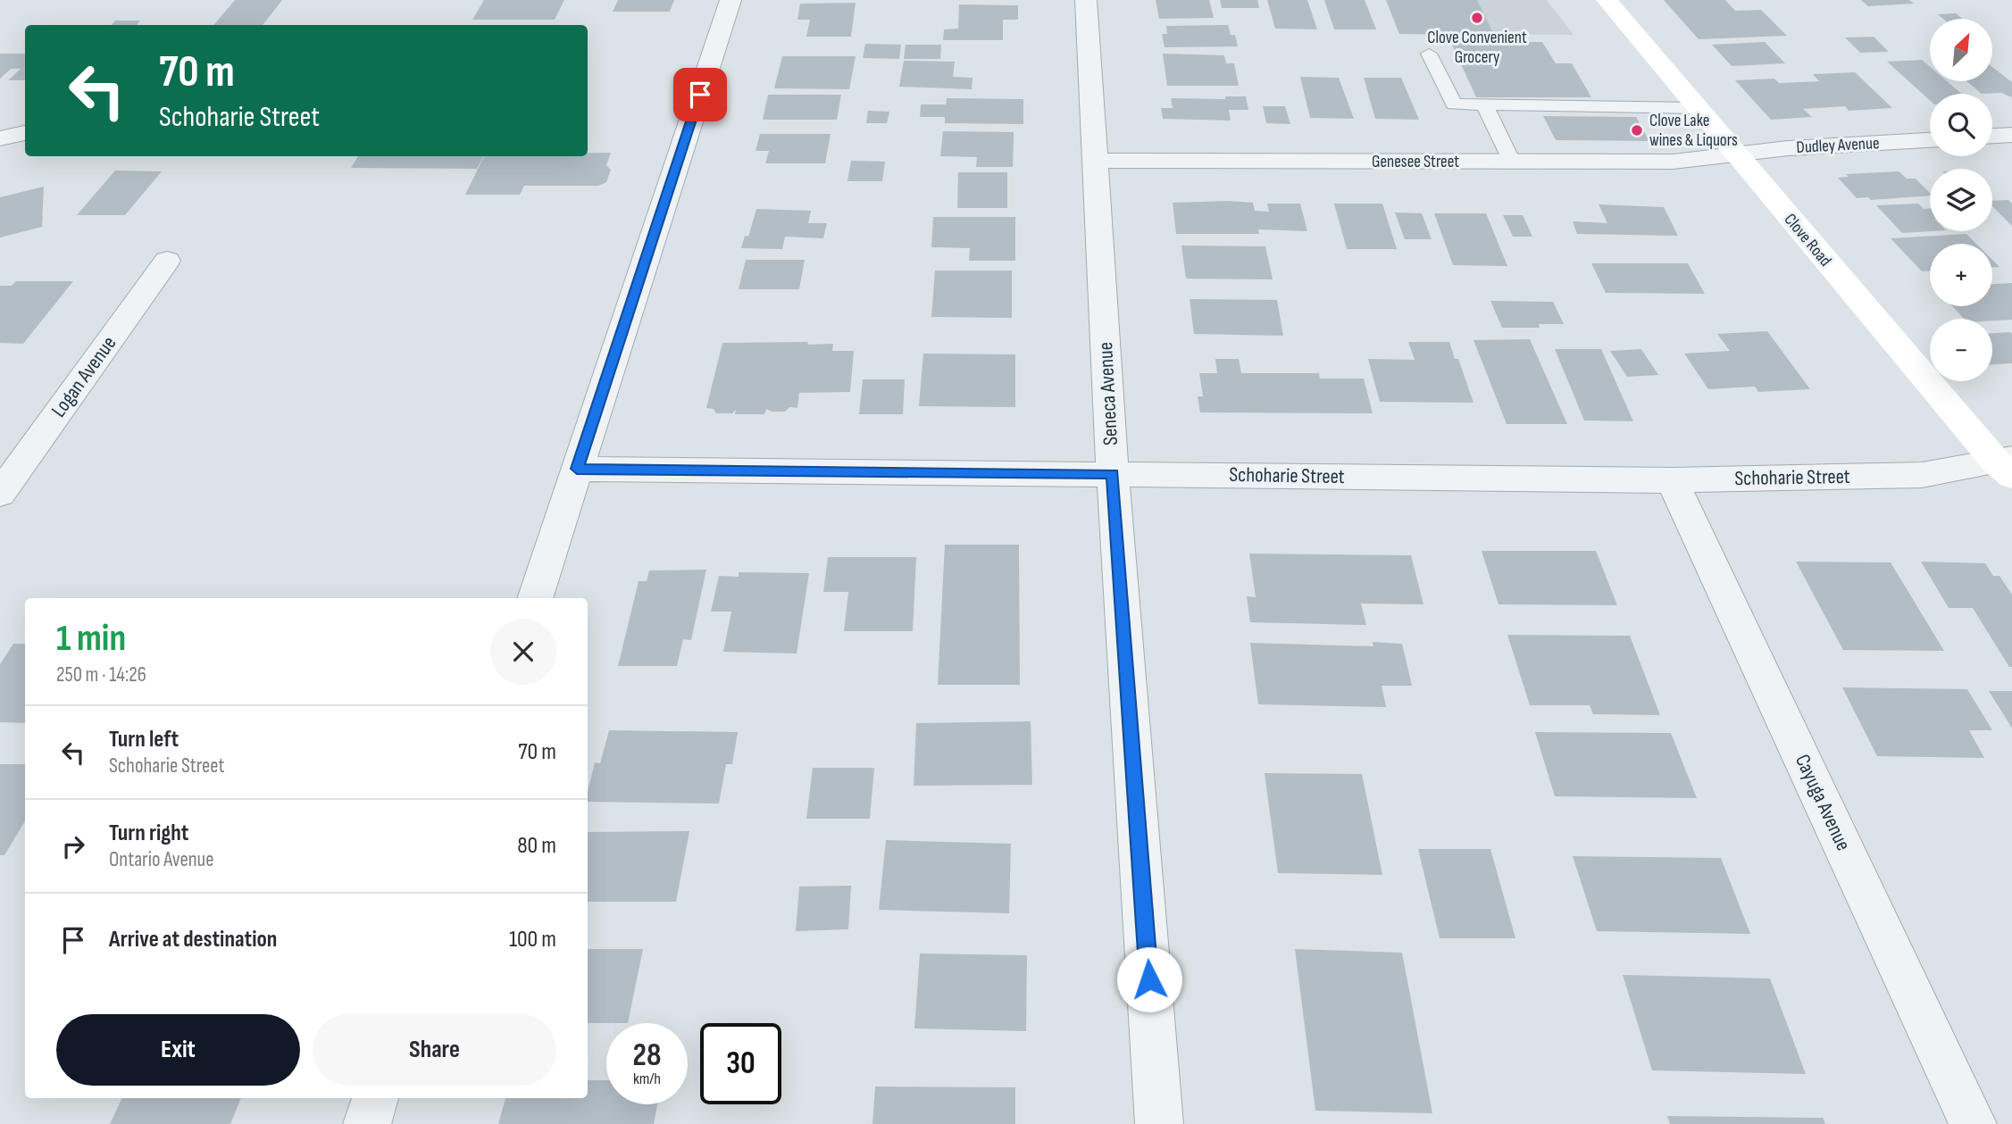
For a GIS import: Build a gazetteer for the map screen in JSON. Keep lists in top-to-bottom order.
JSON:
{
  "streets": {
    "main road": ["Clove Road"],
    "street": [
      "Dudley Avenue",
      "Genesee Street",
      "Logan Avenue",
      "Seneca Avenue",
      "Schoharie Street",
      "Cayuga Avenue"
    ]
  },
  "crossings": [
    ["Dudley Avenue", "Genesee Street"],
    ["Dudley Avenue", "Clove Road"],
    ["Genesee Street", "Clove Road"],
    ["Genesee Street", "Seneca Avenue"],
    ["Clove Road", "Schoharie Street"],
    ["Seneca Avenue", "Schoharie Street"],
    ["Schoharie Street", "Cayuga Avenue"]
  ],
  "places": ["Clove Convenient Grocery", "Clove Lake wines & Liquors"],
  "north": "top right",
  "page": {
    "map_buttons": ["+", "−"],
    "turn": ["70 m", "Schoharie Street"],
    "heading": ["1 min", "250 m · 14:26"],
    "list": [
      {
        "name": "Turn left",
        "note": "Schoharie Street",
        "value": "70 m"
      },
      {
        "name": "Turn right",
        "note": "Ontario Avenue",
        "value": "80 m"
      },
      {
        "name": "Arrive at destination",
        "value": "100 m"
      }
    ],
    "buttons": ["Exit", "Share"],
    "speed": "28 km/h",
    "limit": "30"
  }
}
